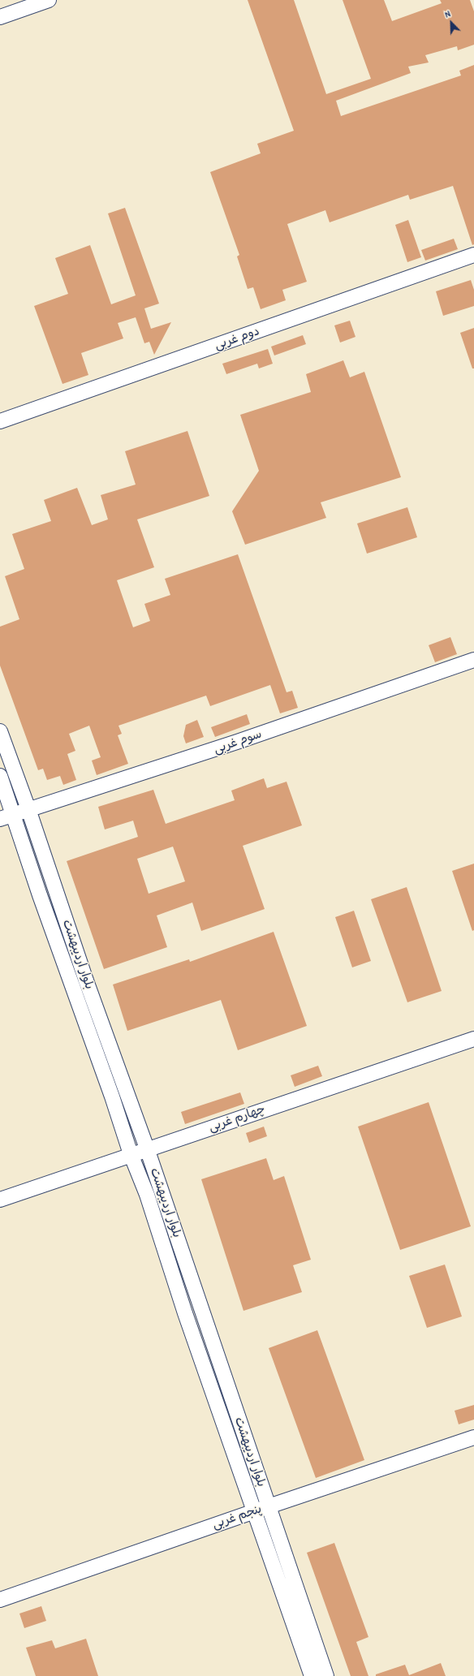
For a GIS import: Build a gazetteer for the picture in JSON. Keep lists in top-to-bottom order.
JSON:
{
  "streets": {
    "street": [
      "دوم غربی",
      "سوم غربی",
      "بلوار اردیبهشت",
      "چهارم غربی",
      "پنجم غربی"
    ]
  },
  "crossings": [
    ["سوم غربی", "بلوار اردیبهشت"],
    ["بلوار اردیبهشت", "چهارم غربی"],
    ["بلوار اردیبهشت", "پنجم غربی"]
  ],
  "north": "top left"
}
